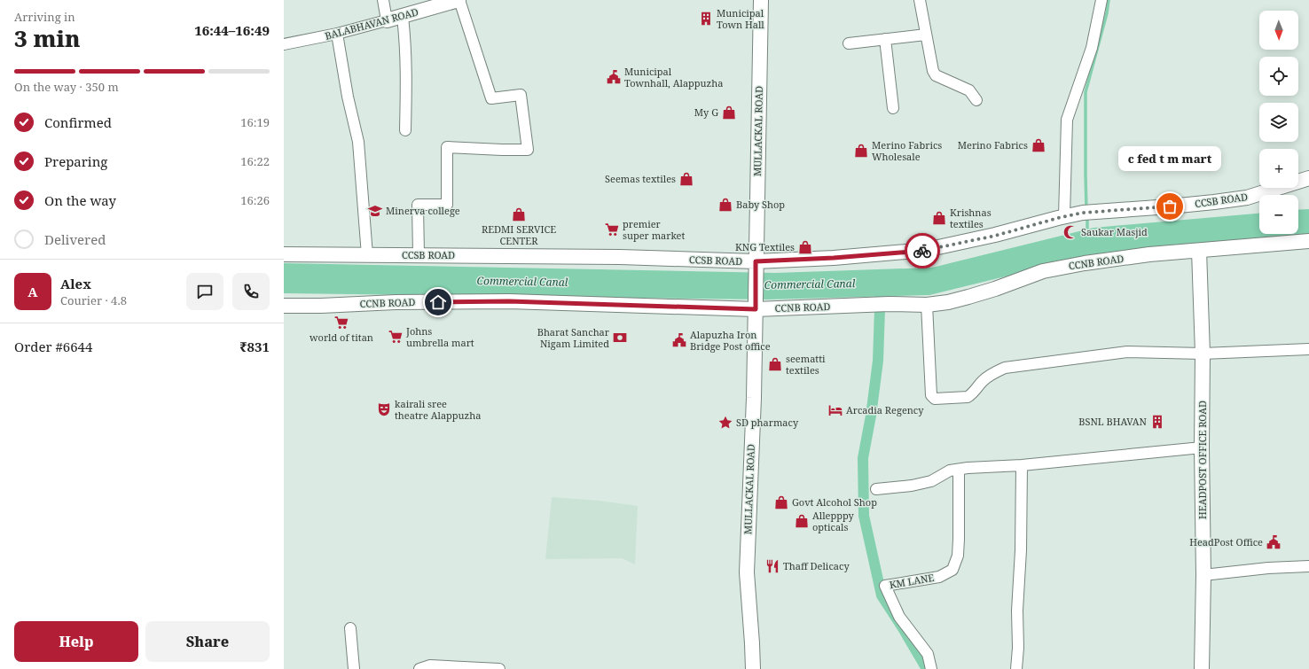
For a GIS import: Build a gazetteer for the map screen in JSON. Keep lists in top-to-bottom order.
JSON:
{
  "streets": {
    "main road": [
      "BALABHAVAN ROAD",
      "MULLACKAL ROAD",
      "CCSB ROAD",
      "CCNB ROAD",
      "HEADPOST OFFICE ROAD"
    ],
    "street": ["KM LANE"]
  },
  "crossings": [
    ["MULLACKAL ROAD", "CCSB ROAD"],
    ["MULLACKAL ROAD", "CCNB ROAD"],
    ["CCNB ROAD", "HEADPOST OFFICE ROAD"]
  ],
  "water": ["Commercial Canal"],
  "places": {
    "building": ["Municipal Town Hall", "BSNL BHAVAN"],
    "public building": ["Municipal Townhall, Alappuzha", "Alapuzha Iron Bridge Post office", "HeadPost Office"],
    "shop": [
      "My G",
      "Merino Fabrics",
      "Merino Fabrics Wholesale",
      "Seemas textiles",
      "Baby Shop",
      "REDMI SERVICE CENTER",
      "Krishnas textiles",
      "KNG Textiles",
      "seematti textiles",
      "Govt Alcohol Shop",
      "Allepppy opticals"
    ],
    "other": ["c fed t m mart"],
    "school or university": ["Minerva college"],
    "supermarket": ["premier super market", "world of titan", "Johns umbrella mart"],
    "mosque": ["Saukar Masjid"],
    "bank": ["Bharat Sanchar Nigam Limited"],
    "theatre": ["kairali sree theatre Alappuzha"],
    "hotel": ["Arcadia Regency"],
    "place": ["SD pharmacy"],
    "restaurant": ["Thaff Delicacy"]
  },
  "north": "bottom",
  "page": {
    "heading": ["3 min", "Arriving in", "16:44–16:49"],
    "panel": [
      "Alex",
      "Courier · 4.8",
      "Order #6644",
      "₹831"
    ],
    "map_buttons": ["+", "−"],
    "bar": "On the way · 350 m",
    "list": [
      ["Confirmed", "16:19"],
      ["Preparing", "16:22"],
      ["On the way", "16:26"],
      "Delivered"
    ],
    "bubble": "c fed t m mart",
    "round": "A",
    "buttons": ["Help", "Share"]
  }
}
